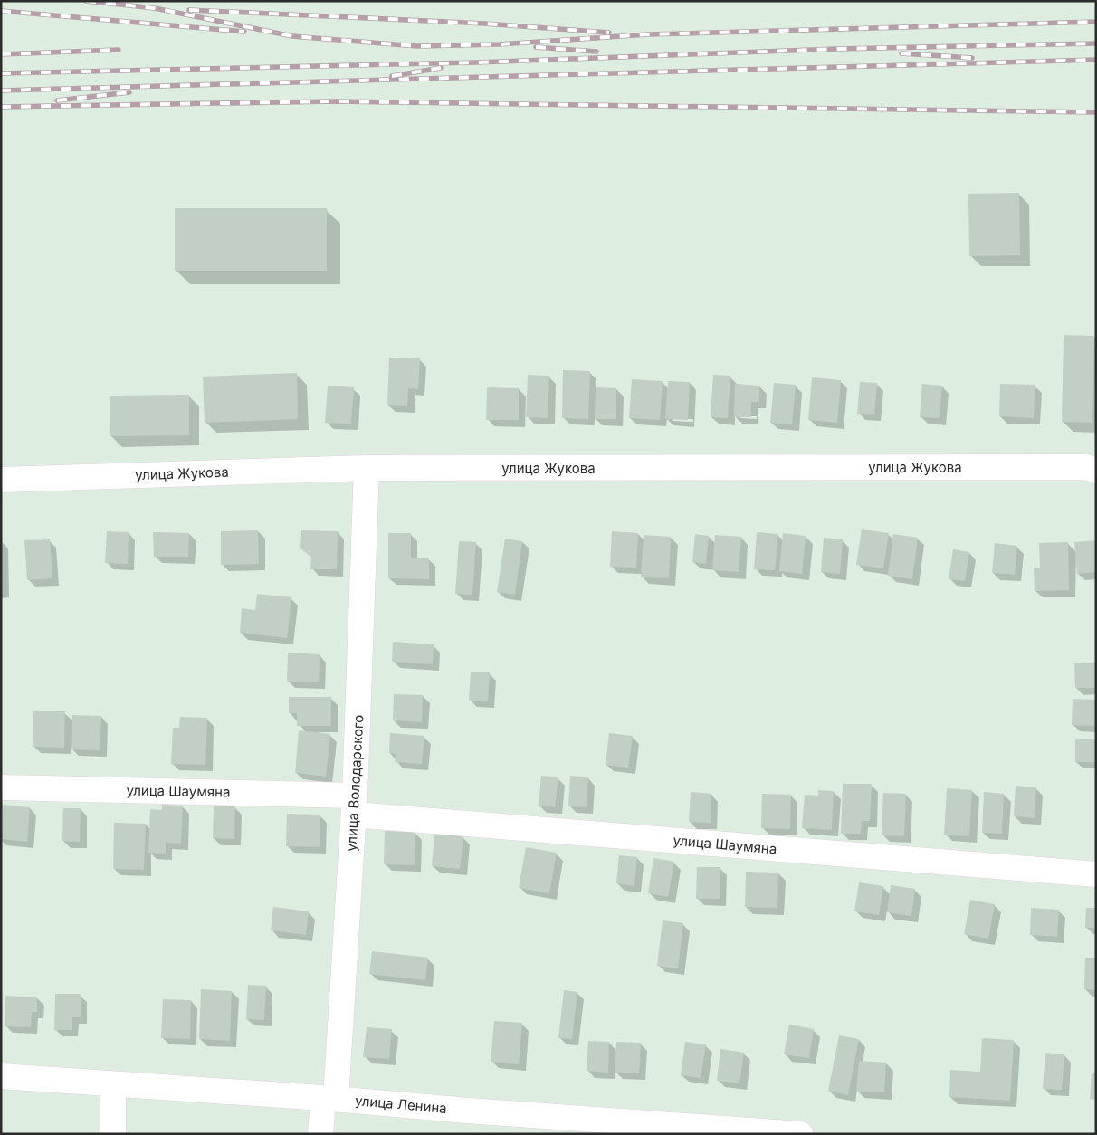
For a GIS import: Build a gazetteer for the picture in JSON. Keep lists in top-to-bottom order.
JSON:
{
  "streets": {
    "street": [
      "улица Жукова",
      "улица Володарского",
      "улица Шаумяна",
      "улица Ленина"
    ]
  },
  "crossings": [
    ["улица Жукова", "улица Володарского"],
    ["улица Володарского", "улица Шаумяна"],
    ["улица Володарского", "улица Ленина"]
  ]
}
